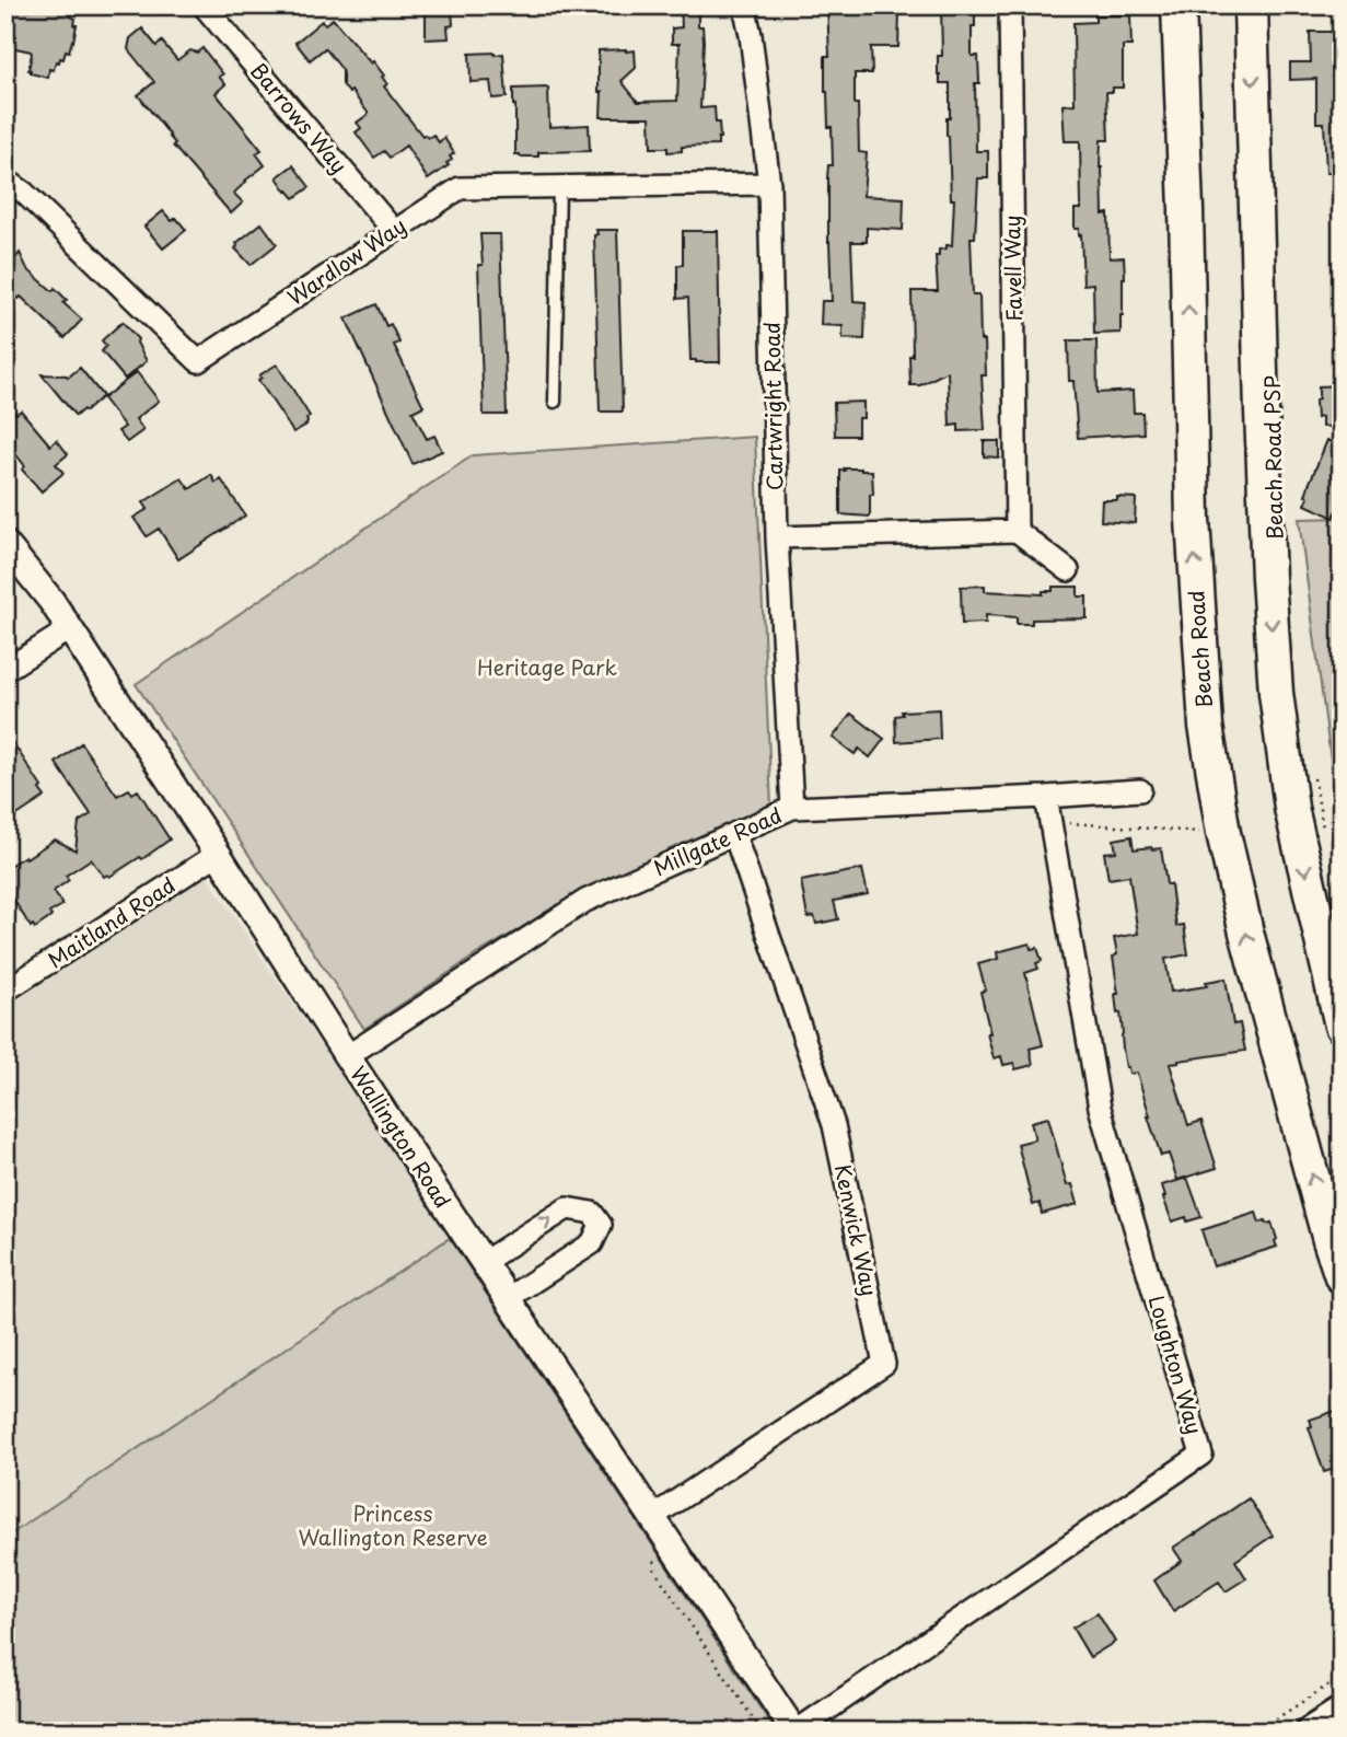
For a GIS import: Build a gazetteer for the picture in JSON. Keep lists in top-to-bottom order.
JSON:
{
  "streets": {
    "main road": ["Beach Road"],
    "street": [
      "Barrows Way",
      "Wardlow Way",
      "Favell Way",
      "Cartwright Road",
      "Millgate Road",
      "Maitland Road",
      "Wallington Road",
      "Kenwick Way",
      "Loughton Way"
    ]
  },
  "crossings": [
    ["Barrows Way", "Wardlow Way"],
    ["Wardlow Way", "Cartwright Road"],
    ["Cartwright Road", "Millgate Road"],
    ["Millgate Road", "Wallington Road"],
    ["Millgate Road", "Kenwick Way"],
    ["Millgate Road", "Loughton Way"],
    ["Maitland Road", "Wallington Road"],
    ["Wallington Road", "Kenwick Way"],
    ["Wallington Road", "Loughton Way"]
  ],
  "parks": ["Heritage Park", "Princess Wallington Reserve"]
}
